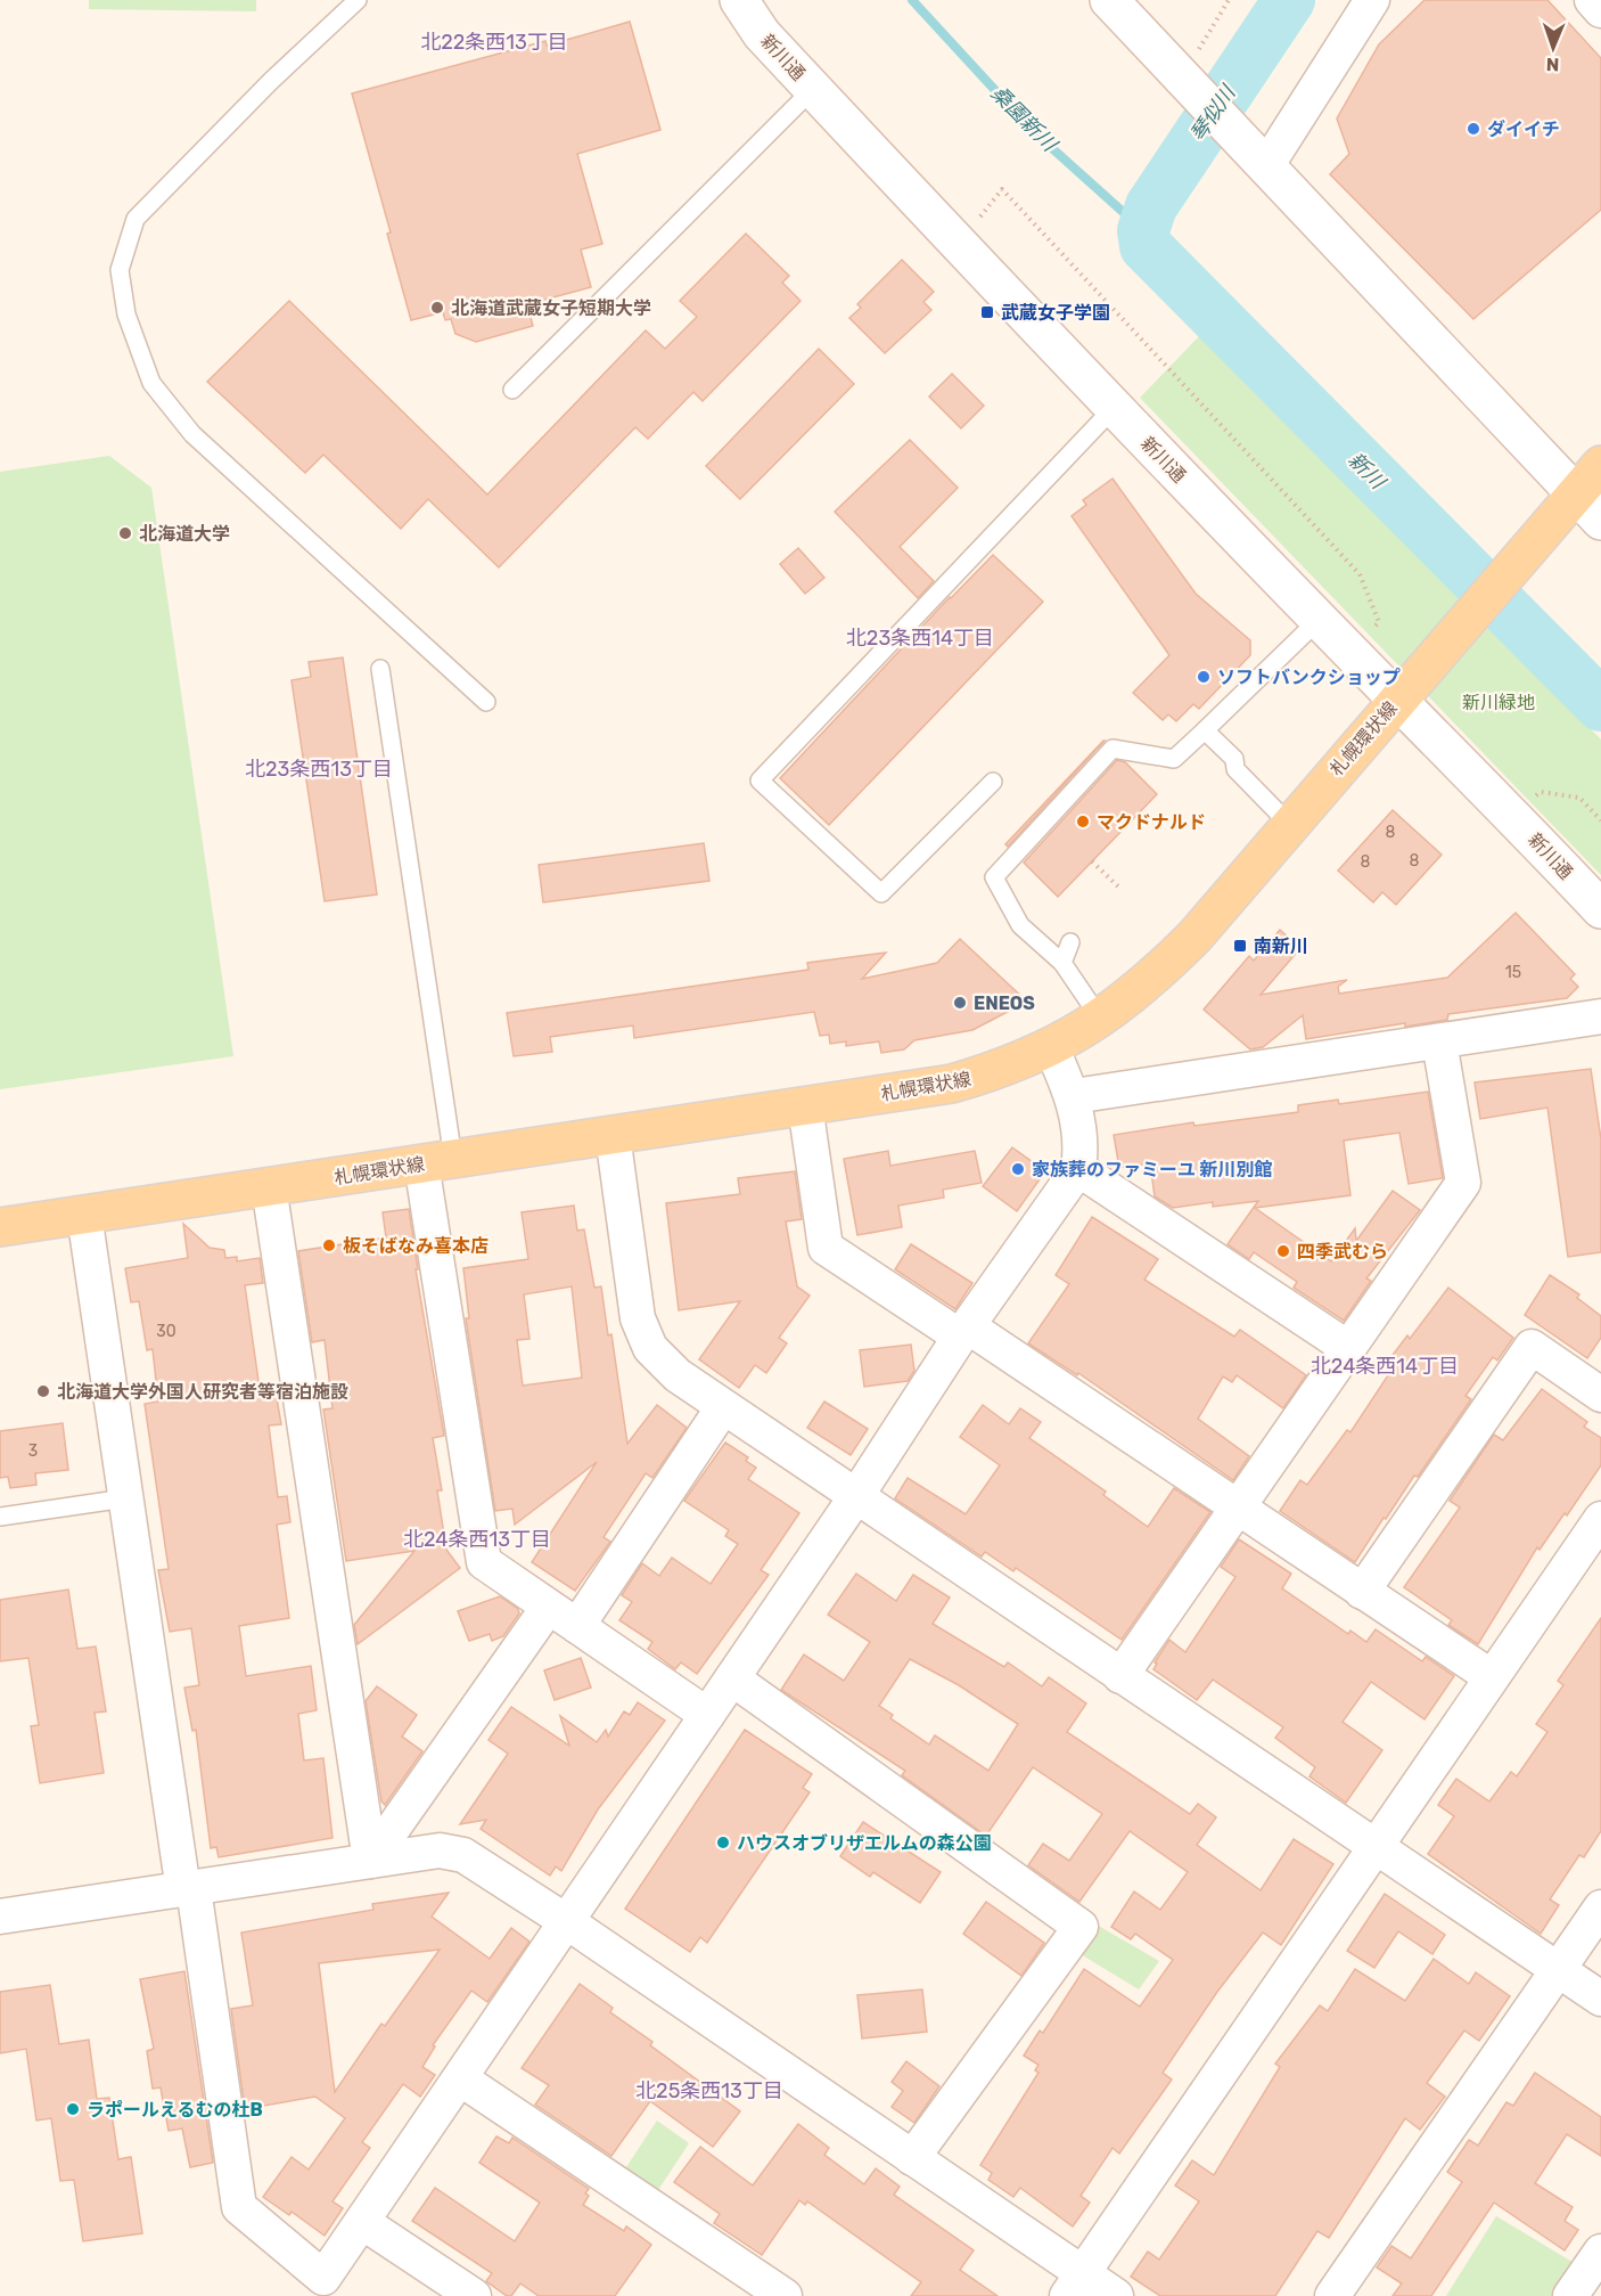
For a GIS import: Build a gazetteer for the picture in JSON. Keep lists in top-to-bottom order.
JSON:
{
  "streets": {
    "main road": ["札幌環状線"],
    "street": ["新川通"]
  },
  "crossings": [
    ["新川通", "札幌環状線"]
  ],
  "districts": [
    "北22条西13丁目",
    "北23条西14丁目",
    "北23条西13丁目",
    "北24条西14丁目",
    "北24条西13丁目",
    "北25条西13丁目"
  ],
  "water": ["琴似川", "桑園新川", "新川"],
  "parks": ["新川緑地"],
  "places": {
    "other": [
      "ダイイチ",
      "北海道武蔵女子短期大学",
      "北海道大学",
      "ソフトバンクショップ",
      "マクドナルド",
      "ENEOS",
      "家族葬のファミーユ 新川別館",
      "板そばなみ喜本店",
      "四季武むら",
      "北海道大学外国人研究者等宿泊施設",
      "ハウスオブリザエルムの森公園",
      "ラポールえるむの杜B"
    ],
    "transit": ["武蔵女子学園", "南新川"]
  },
  "house_numbers": [
    "8",
    "8",
    "8",
    "15",
    "30",
    "3"
  ],
  "north": "bottom"
}
